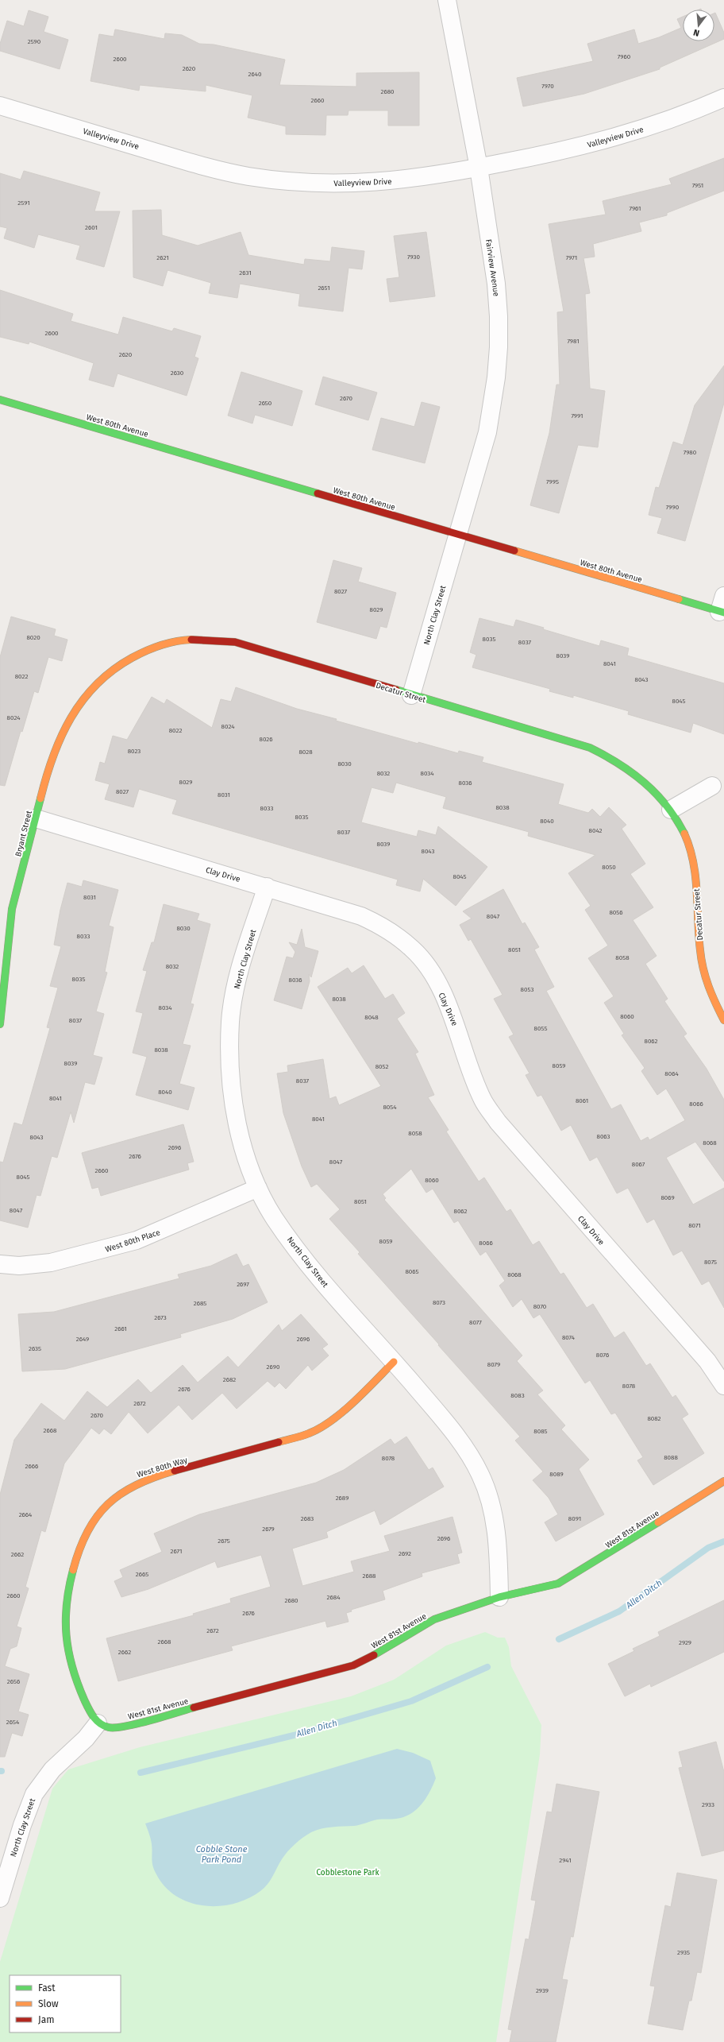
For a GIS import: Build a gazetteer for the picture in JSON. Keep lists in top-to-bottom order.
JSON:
{
  "streets": {
    "street": [
      "Valleyview Drive",
      "Fairview Avenue",
      "West 80th Avenue",
      "North Clay Street",
      "Decatur Street",
      "Bryant Street",
      "Clay Drive",
      "West 80th Place",
      "West 80th Way",
      "West 81st Avenue"
    ]
  },
  "crossings": [
    ["Valleyview Drive", "Fairview Avenue"],
    ["Fairview Avenue", "West 80th Avenue"],
    ["Fairview Avenue", "North Clay Street"],
    ["West 80th Avenue", "North Clay Street"],
    ["North Clay Street", "Decatur Street"],
    ["North Clay Street", "Clay Drive"],
    ["North Clay Street", "West 80th Place"],
    ["North Clay Street", "West 80th Way"],
    ["North Clay Street", "West 81st Avenue"],
    ["Decatur Street", "Bryant Street"],
    ["Bryant Street", "Clay Drive"],
    ["West 80th Way", "West 81st Avenue"]
  ],
  "water": ["Allen Ditch", "Cobble Stone Park Pond"],
  "parks": ["Cobblestone Park"],
  "house_numbers": [
    "2590",
    "7960",
    "2600",
    "2620",
    "2640",
    "7970",
    "2680",
    "2660",
    "7951",
    "2591",
    "7961",
    "2601",
    "7930",
    "2621",
    "7971",
    "2631",
    "2651",
    "2600",
    "7981",
    "2620",
    "2630",
    "2670",
    "2650",
    "7991",
    "7980",
    "7995",
    "7990",
    "8027",
    "8029",
    "8020",
    "8035",
    "8037",
    "8039",
    "8041",
    "8022",
    "8043",
    "8045",
    "8024",
    "8024",
    "8022",
    "8026",
    "8023",
    "8028",
    "8030",
    "8032",
    "8034",
    "8029",
    "8036",
    "8027",
    "8031",
    "8038",
    "8033",
    "8035",
    "8040",
    "8042",
    "8037",
    "8039",
    "8043",
    "8050",
    "8045",
    "8031",
    "8056",
    "8047",
    "8030",
    "8033",
    "8051",
    "8058",
    "8032",
    "8035",
    "8036",
    "8053",
    "8038",
    "8034",
    "8060",
    "8048",
    "8037",
    "8055",
    "8062",
    "8038",
    "8039",
    "8059",
    "8052",
    "8064",
    "8037",
    "8040",
    "8041",
    "8061",
    "8066",
    "8054",
    "8041",
    "8058",
    "8063",
    "8043",
    "8068",
    "2696",
    "2676",
    "8047",
    "8067",
    "2660",
    "8045",
    "8060",
    "8069",
    "8051",
    "8047",
    "8062",
    "8071",
    "8059",
    "8066",
    "8075",
    "8065",
    "8068",
    "2697",
    "8073",
    "2685",
    "8070",
    "2673",
    "8077",
    "2661",
    "8074",
    "2649",
    "2696",
    "2635",
    "8076",
    "8079",
    "2690",
    "2682",
    "8078",
    "2676",
    "8083",
    "2672",
    "2670",
    "8082",
    "2668",
    "8085",
    "8088",
    "8078",
    "2666",
    "8089",
    "2689",
    "2664",
    "2683",
    "8091",
    "2679",
    "2696",
    "2675",
    "2671",
    "2692",
    "2662",
    "2665",
    "2688",
    "2660",
    "2684",
    "2680",
    "2676",
    "2672",
    "2668",
    "2929",
    "2662",
    "2656",
    "2654",
    "2933",
    "2941",
    "2935",
    "2939"
  ],
  "legend": ["Fast", "Slow", "Jam"],
  "north": "bottom"
}
